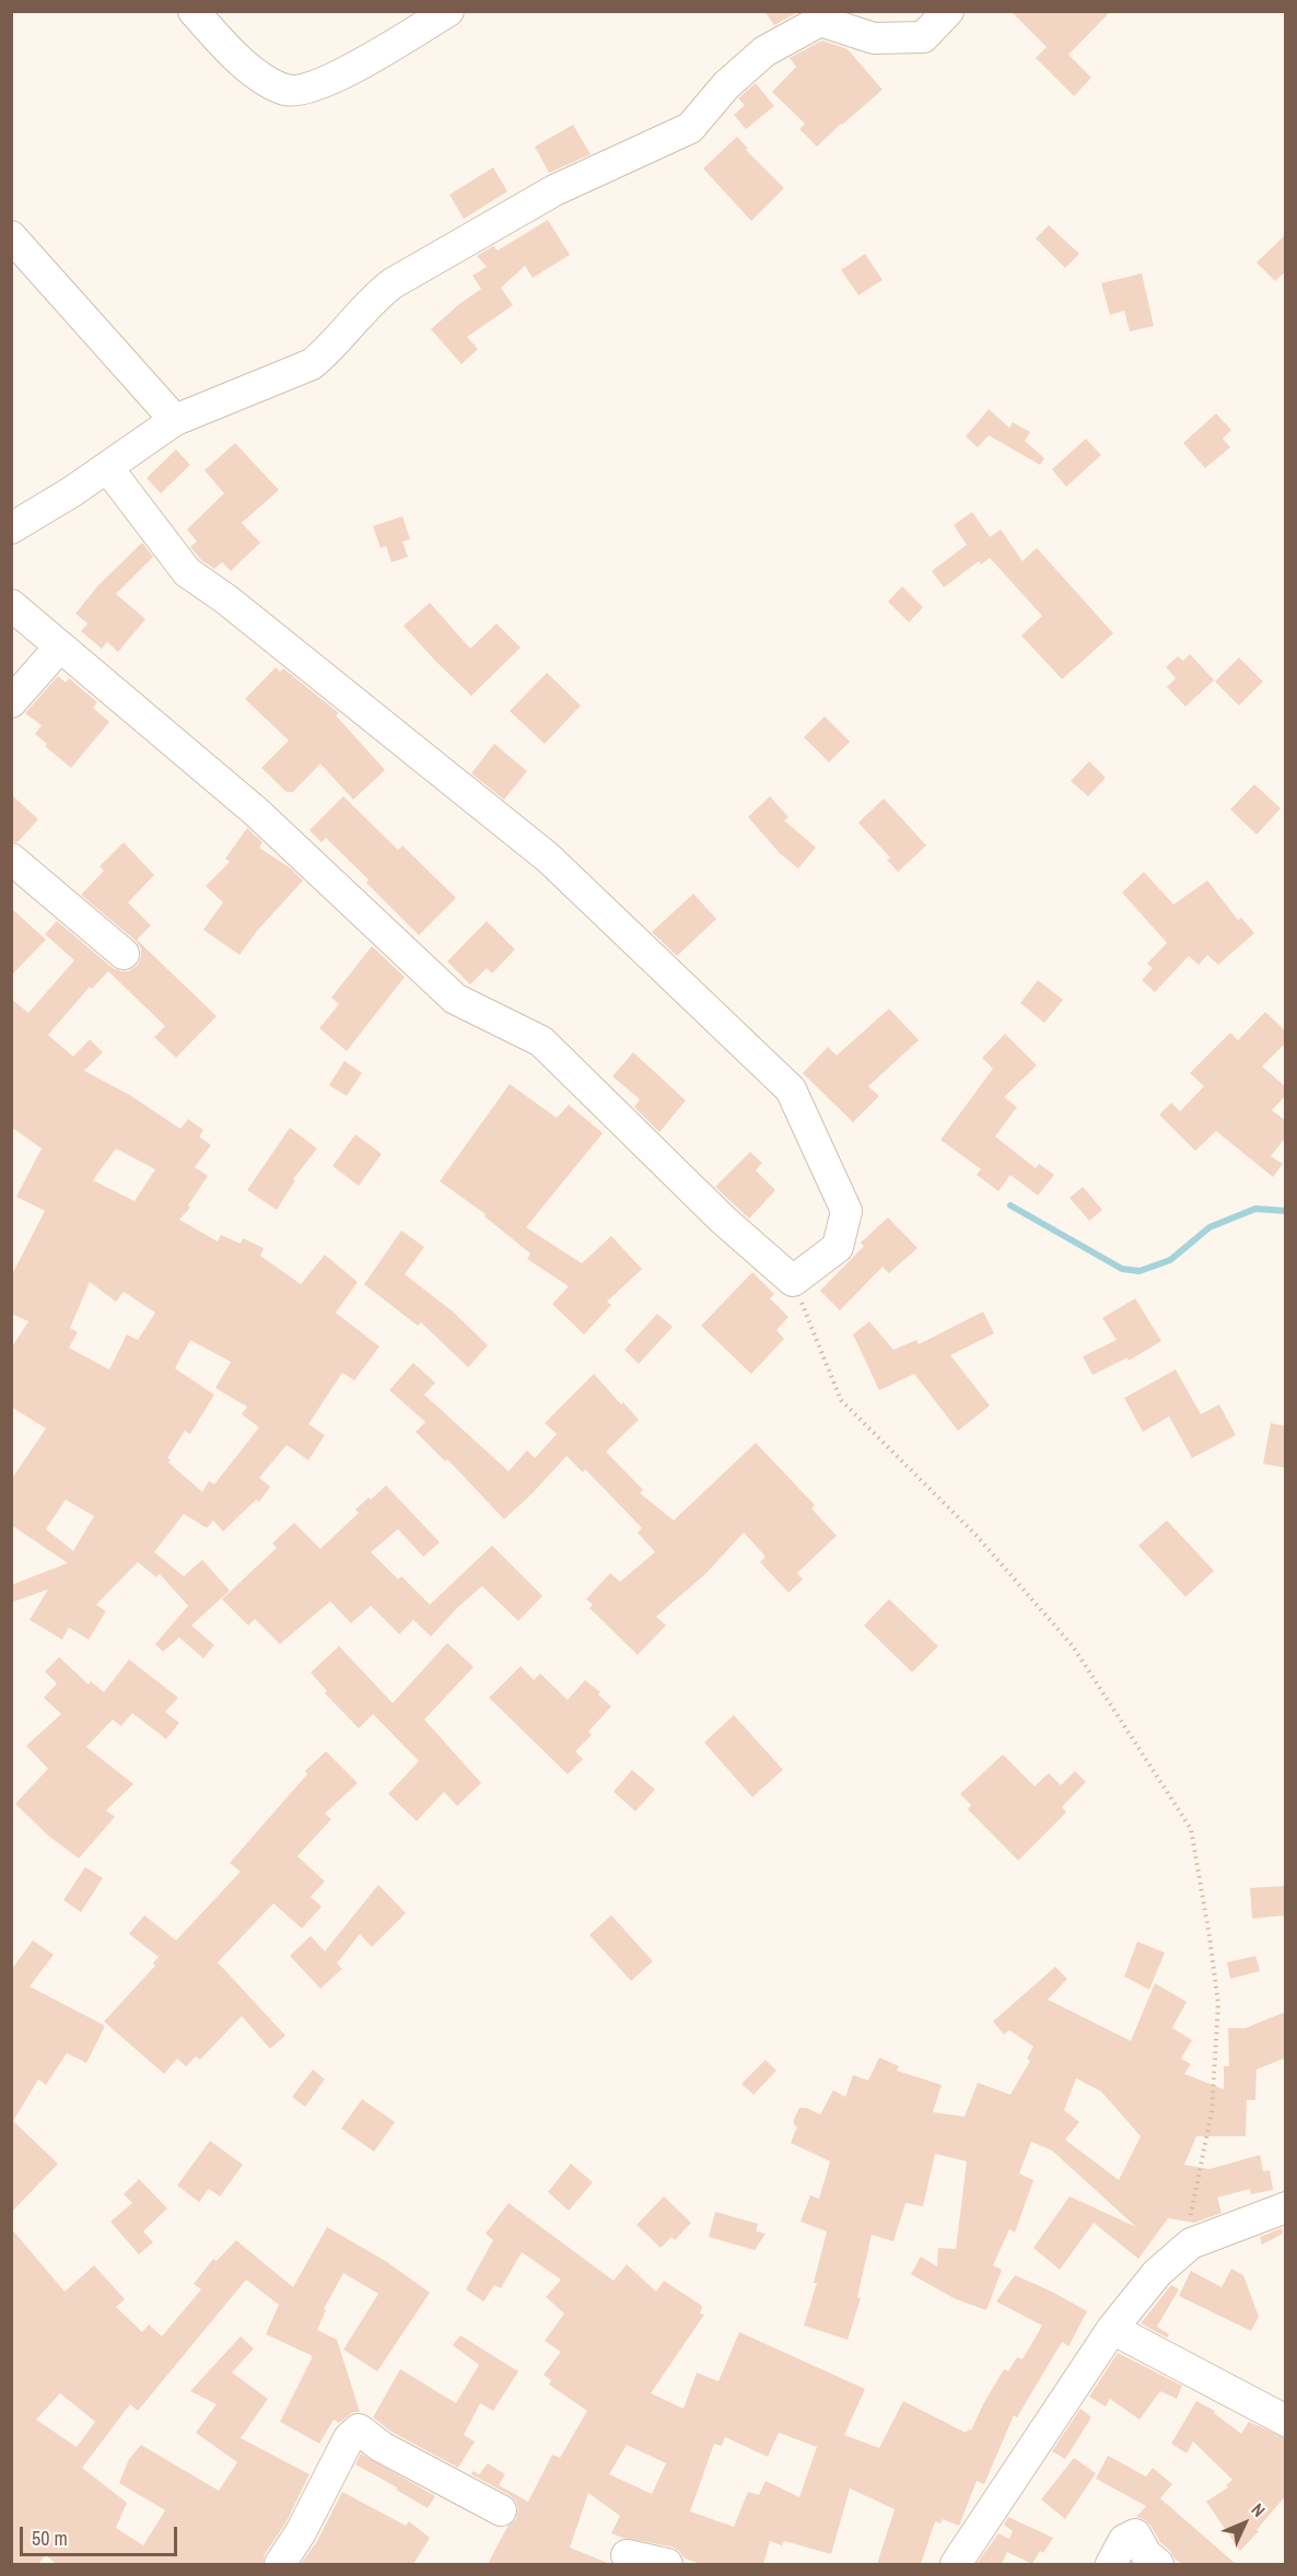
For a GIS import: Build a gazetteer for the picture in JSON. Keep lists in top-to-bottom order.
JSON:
{
  "scale_bar": "50 m",
  "north": "top right"
}
